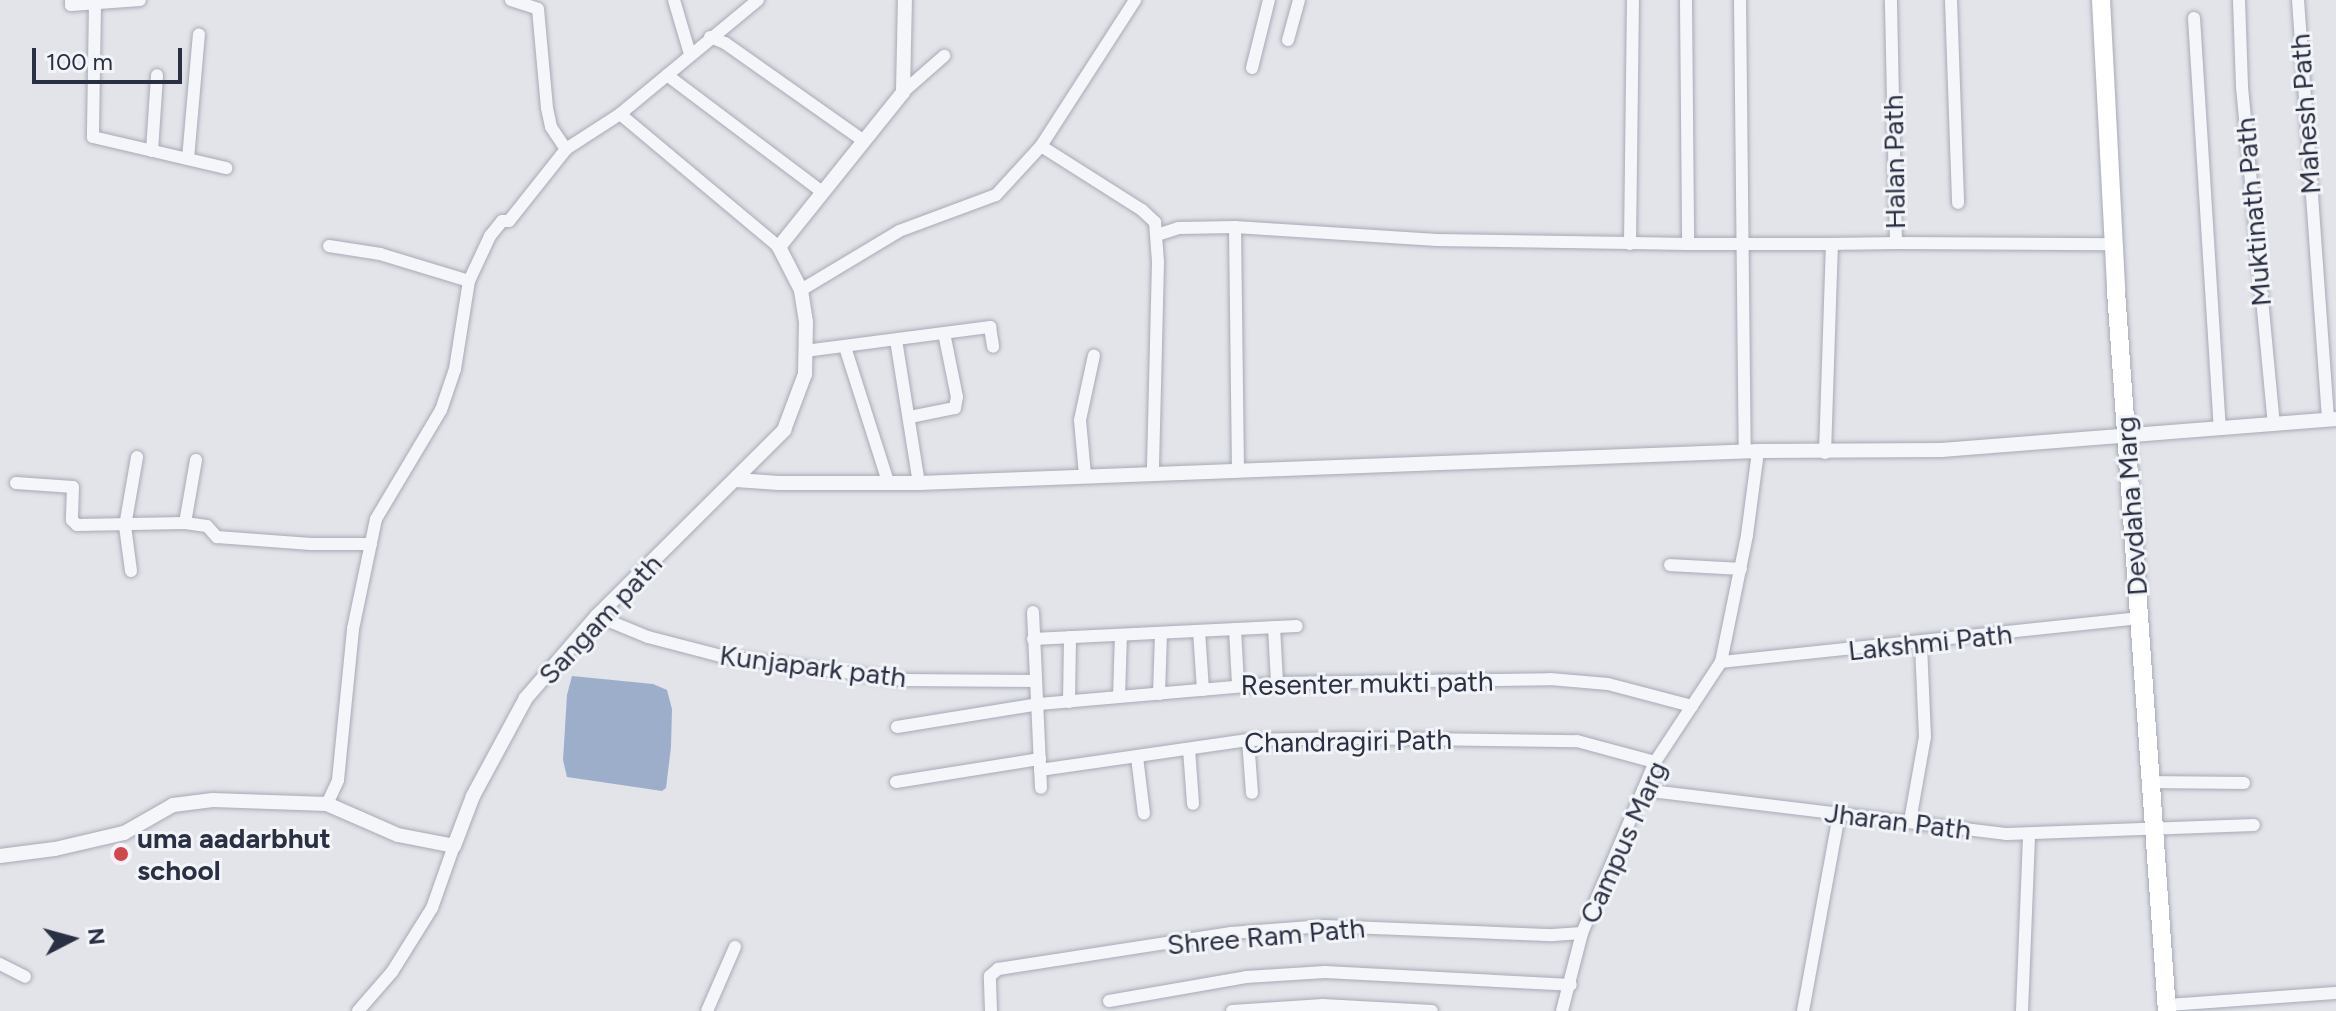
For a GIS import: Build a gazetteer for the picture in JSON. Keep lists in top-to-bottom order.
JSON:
{
  "streets": {
    "main road": ["Devdaha Marg"],
    "street": [
      "Mahesh Path",
      "Halan Path",
      "Muktinath Path",
      "Sangam path",
      "Lakshmi Path",
      "Kunjapark path",
      "Resenter mukti path",
      "Chandragiri Path",
      "Jharan Path",
      "Campus Marg",
      "Shree Ram Path"
    ]
  },
  "crossings": [
    ["Halan Path", "Campus Marg"],
    ["Devdaha Marg", "Lakshmi Path"],
    ["Devdaha Marg", "Jharan Path"],
    ["Sangam path", "Kunjapark path"],
    ["Lakshmi Path", "Campus Marg"],
    ["Resenter mukti path", "Campus Marg"],
    ["Chandragiri Path", "Campus Marg"],
    ["Jharan Path", "Campus Marg"],
    ["Campus Marg", "Shree Ram Path"]
  ],
  "places": ["uma aadarbhut school"],
  "scale_bar": "100 m",
  "north": "right"
}
